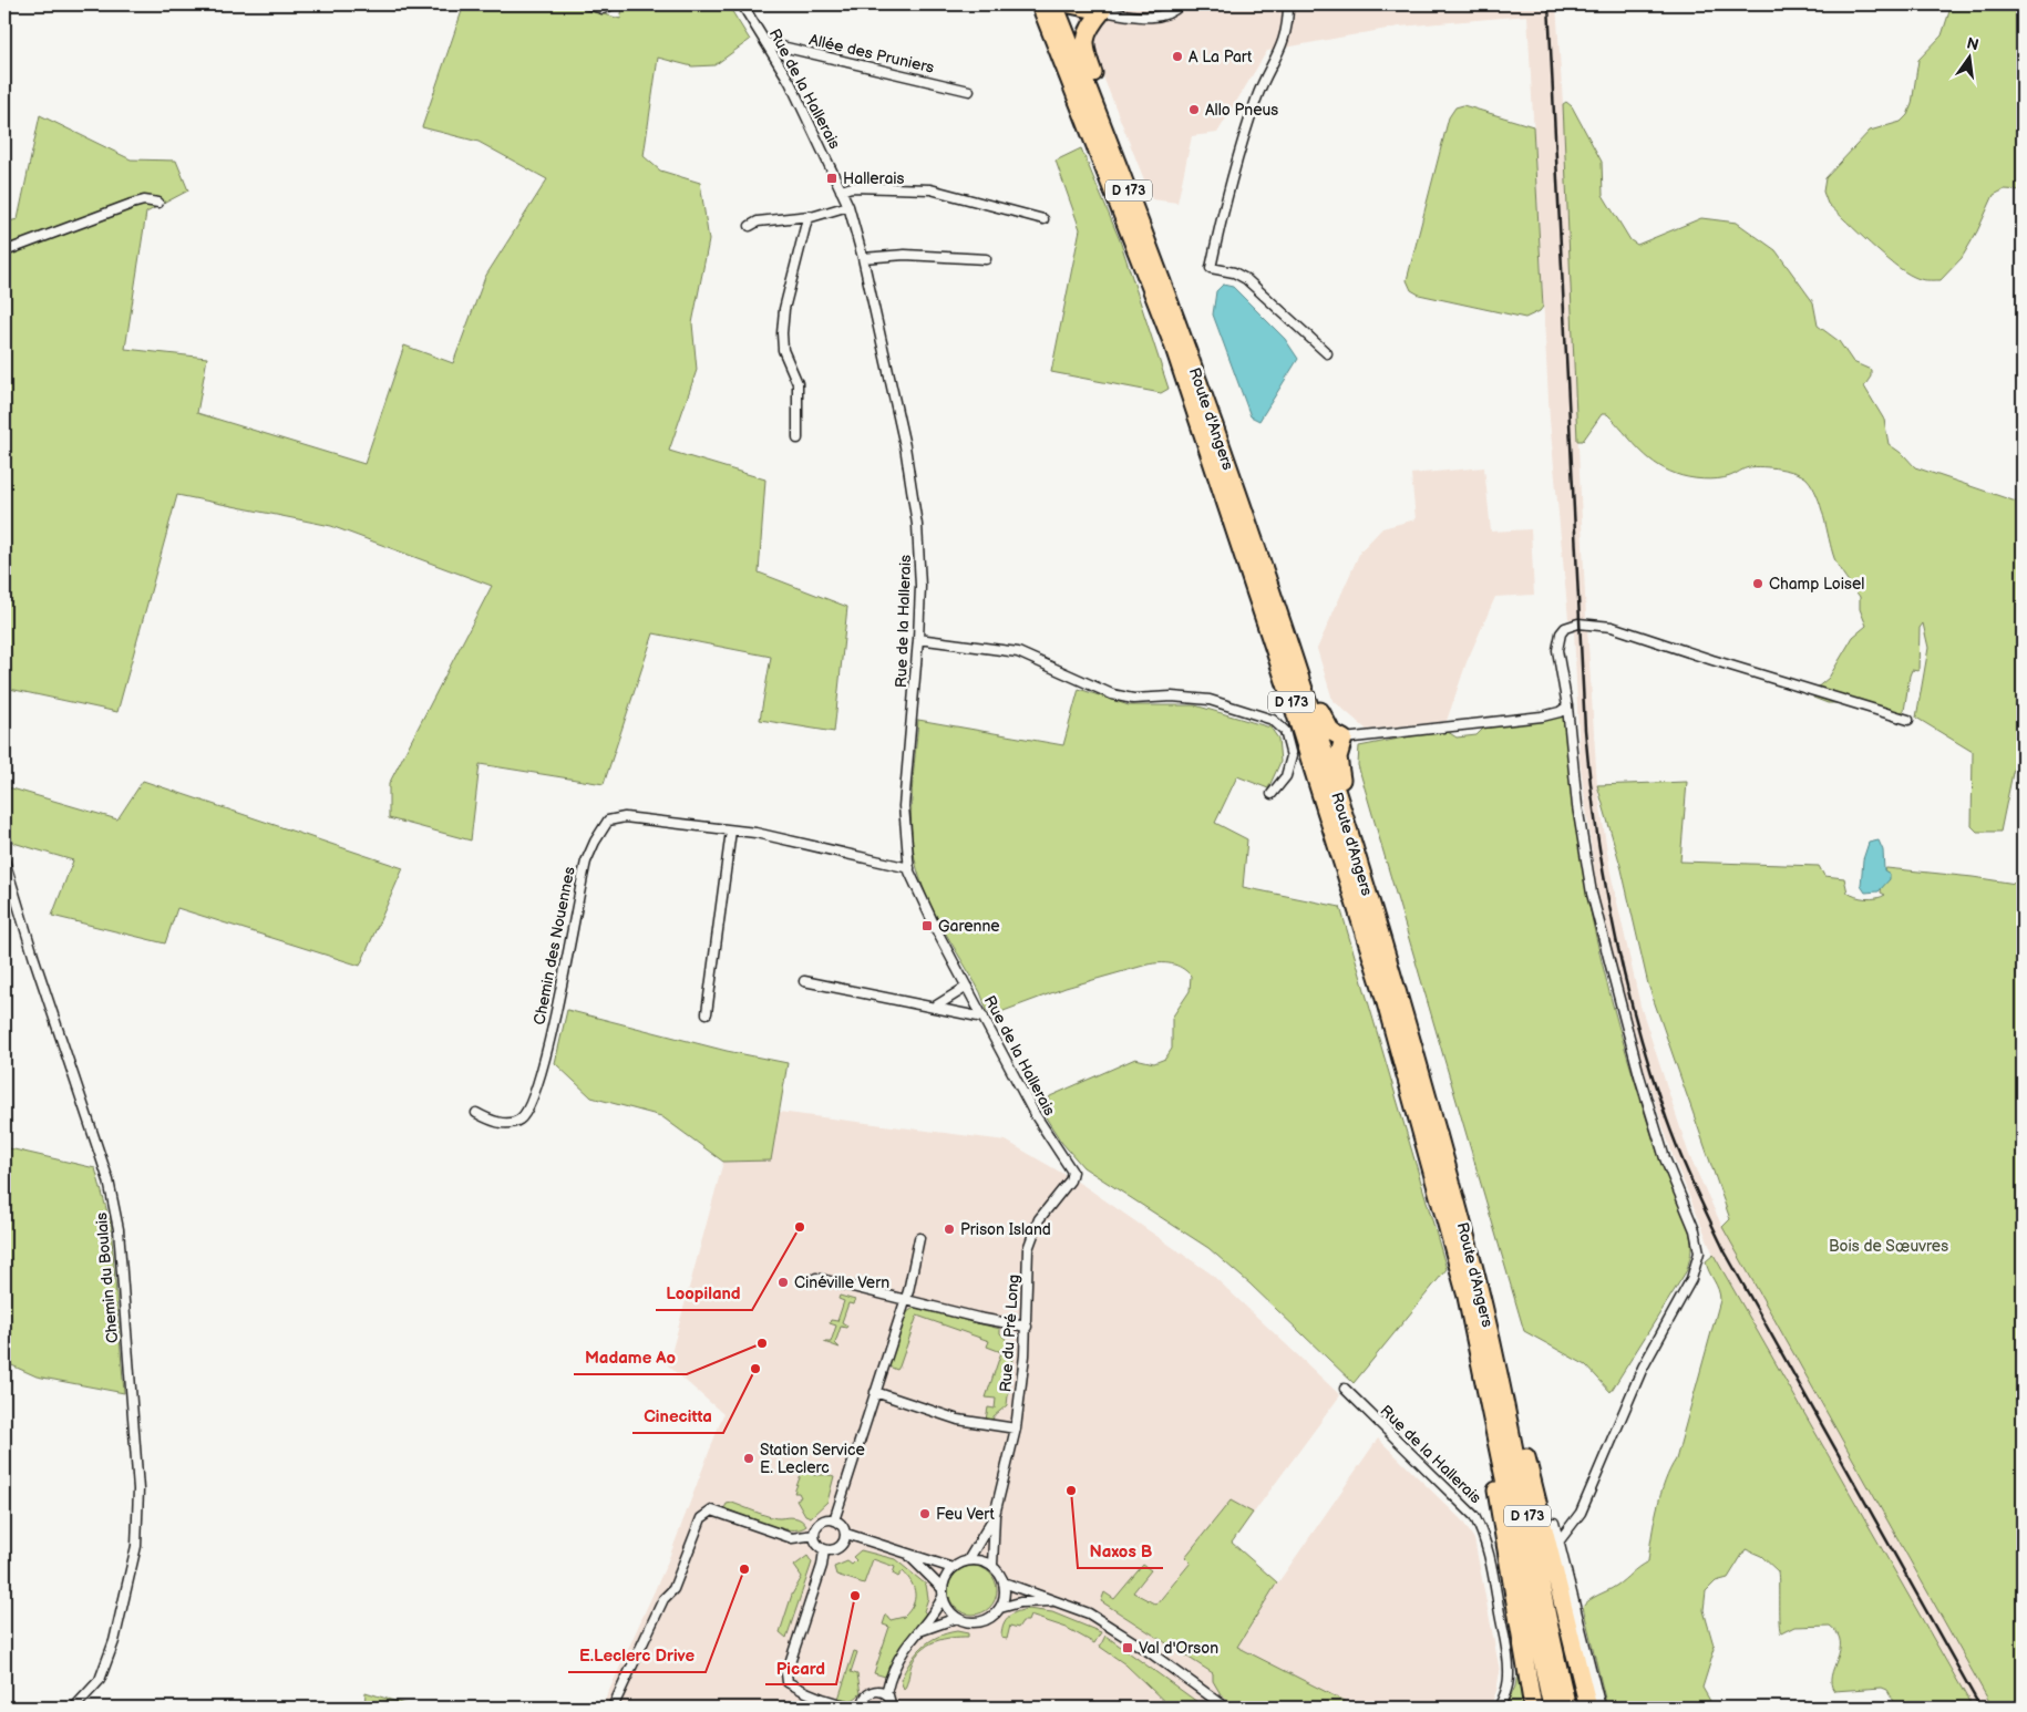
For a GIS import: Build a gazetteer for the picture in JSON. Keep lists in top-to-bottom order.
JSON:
{
  "streets": {
    "highway": ["D 173", "Route d'Angers"],
    "street": [
      "Allée des Pruniers",
      "Rue de la Hallerais",
      "Chemin des Nouennes",
      "Chemin du Boulais",
      "Rue du Pré Long"
    ]
  },
  "crossings": [
    ["Allée des Pruniers", "Rue de la Hallerais"],
    ["Rue de la Hallerais", "Chemin des Nouennes"],
    ["Rue de la Hallerais", "Rue du Pré Long"]
  ],
  "parks": ["Bois de Sœuvres"],
  "places": {
    "other": [
      "A La Part",
      "Allo Pneus",
      "Champ Loisel",
      "Loopiland",
      "Prison Island",
      "Cinéville Vern",
      "Madame Ao",
      "Cinecitta",
      "Station Service E. Leclerc",
      "Naxos B",
      "Feu Vert",
      "E.Leclerc Drive",
      "Picard"
    ],
    "transit": ["Hallerais", "Garenne", "Val d'Orson"]
  },
  "north": "top"
}
